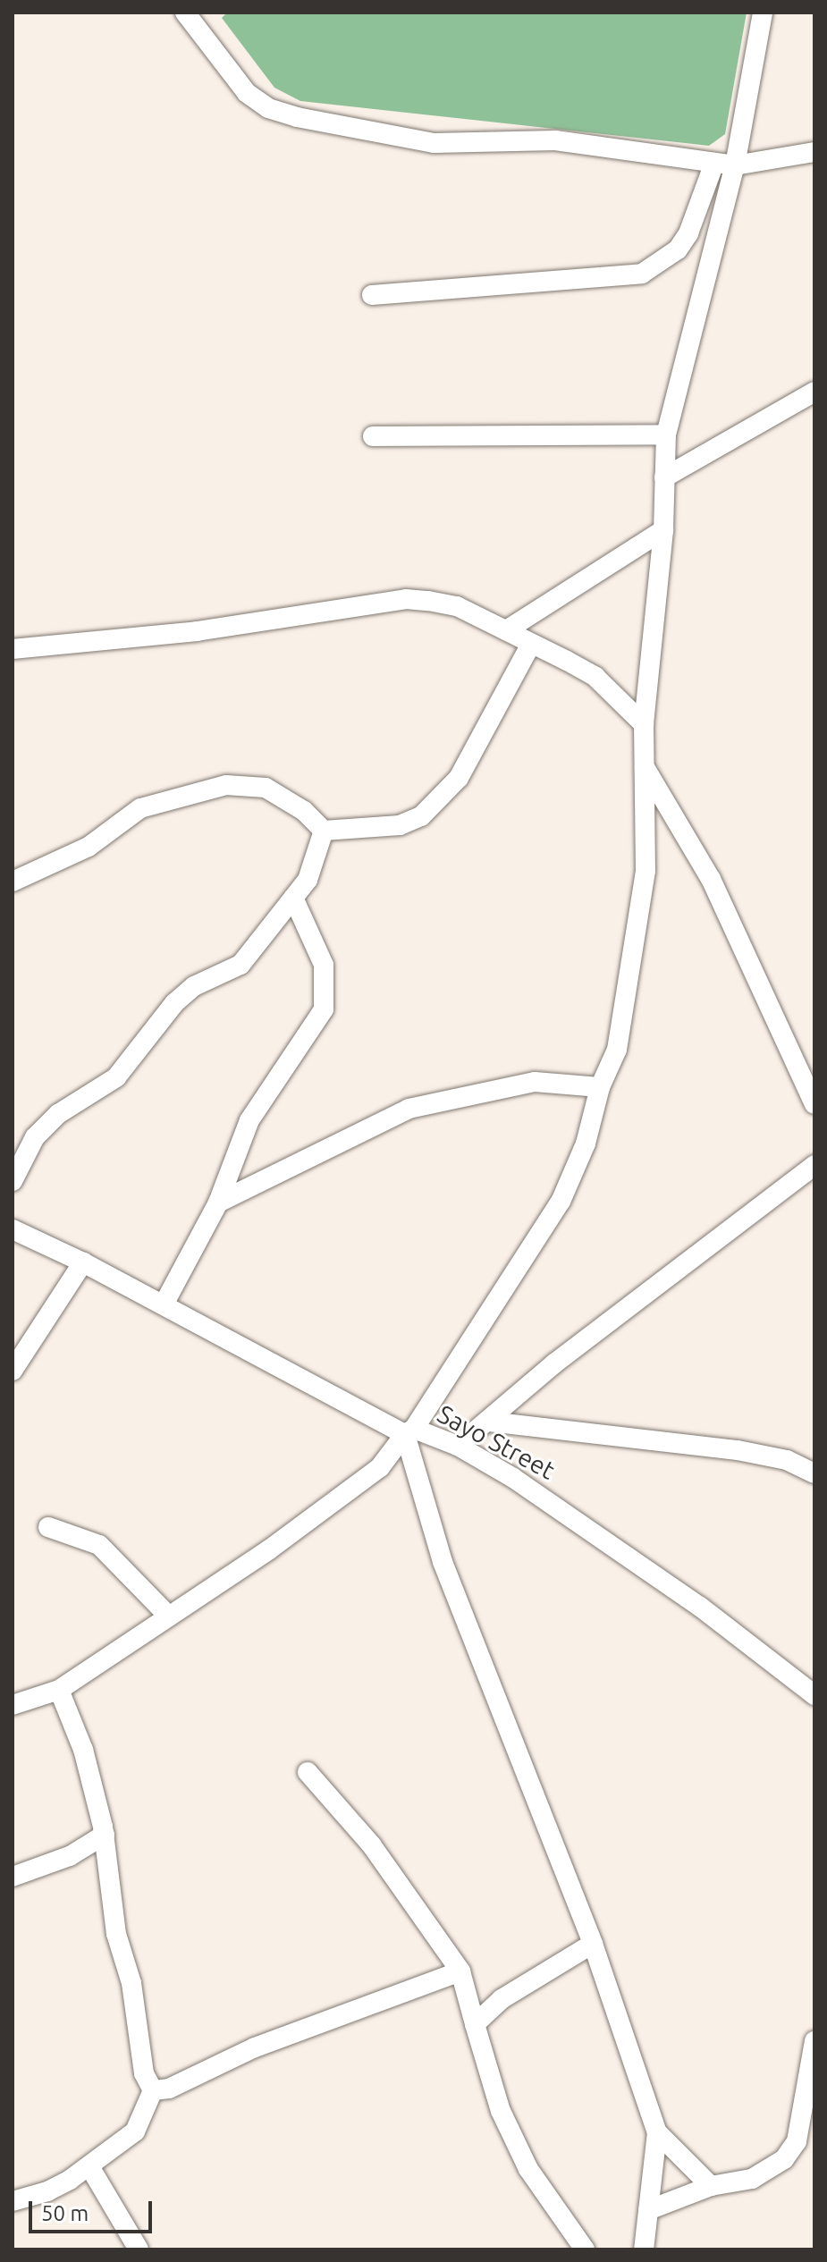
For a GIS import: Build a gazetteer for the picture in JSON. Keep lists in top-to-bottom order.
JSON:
{
  "streets": {
    "street": ["Sayo Street"]
  },
  "scale_bar": "50 m"
}
